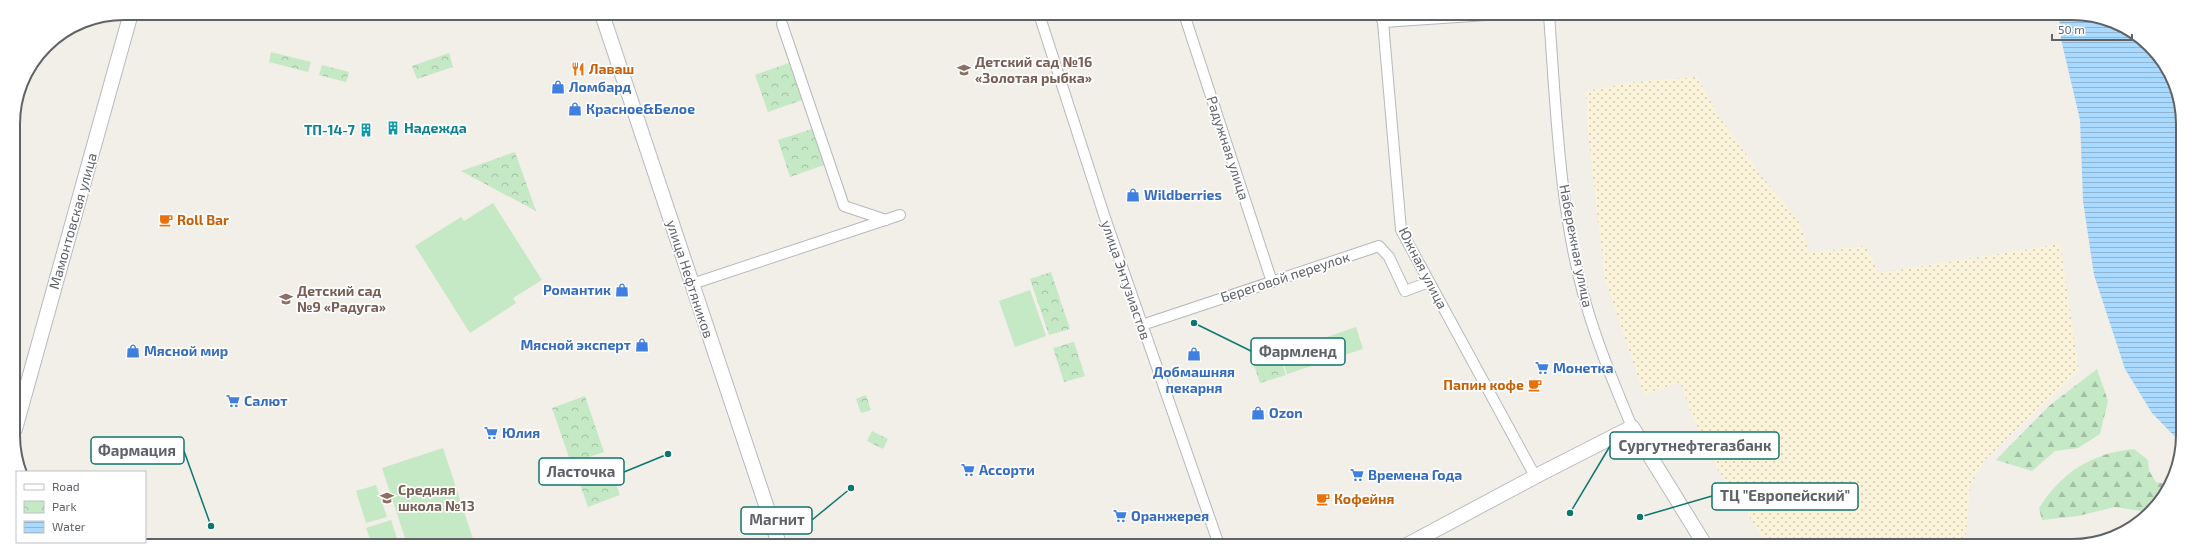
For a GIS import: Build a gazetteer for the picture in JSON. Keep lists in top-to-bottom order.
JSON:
{
  "streets": {
    "street": [
      "Радужная улица",
      "Мамонтовская улица",
      "Набережная улица",
      "Южная улица",
      "Береговой переулок",
      "улица Нефтяников",
      "улица Энтузиастов"
    ]
  },
  "crossings": [
    ["Радужная улица", "Береговой переулок"],
    ["Южная улица", "Береговой переулок"],
    ["Береговой переулок", "улица Энтузиастов"]
  ],
  "places": {
    "restaurant": ["Лаваш"],
    "school or university": ["Детский сад №16 «Золотая рыбка»", "Детский сад №9 «Радуга»", "Средняя школа №13"],
    "shop": [
      "Ломбард",
      "Красное&Белое",
      "Wildberries",
      "Романтик",
      "Мясной эксперт",
      "Мясной мир",
      "Добмашняя пекарня",
      "Ozon"
    ],
    "building": ["Надежда", "ТП-14-7"],
    "cafe": ["Roll Bar", "Папин кофе", "Кофейня"],
    "other": [
      "Фармленд",
      "Ласточка",
      "Магнит",
      "Сургутнефтегазбанк",
      "ТЦ \"Европейский\"",
      "Фармация"
    ],
    "supermarket": [
      "Монетка",
      "Салют",
      "Юлия",
      "Ассорти",
      "Времена Года",
      "Оранжерея"
    ]
  },
  "legend": ["Road", "Park", "Water"],
  "scale_bar": "50 m"
}
